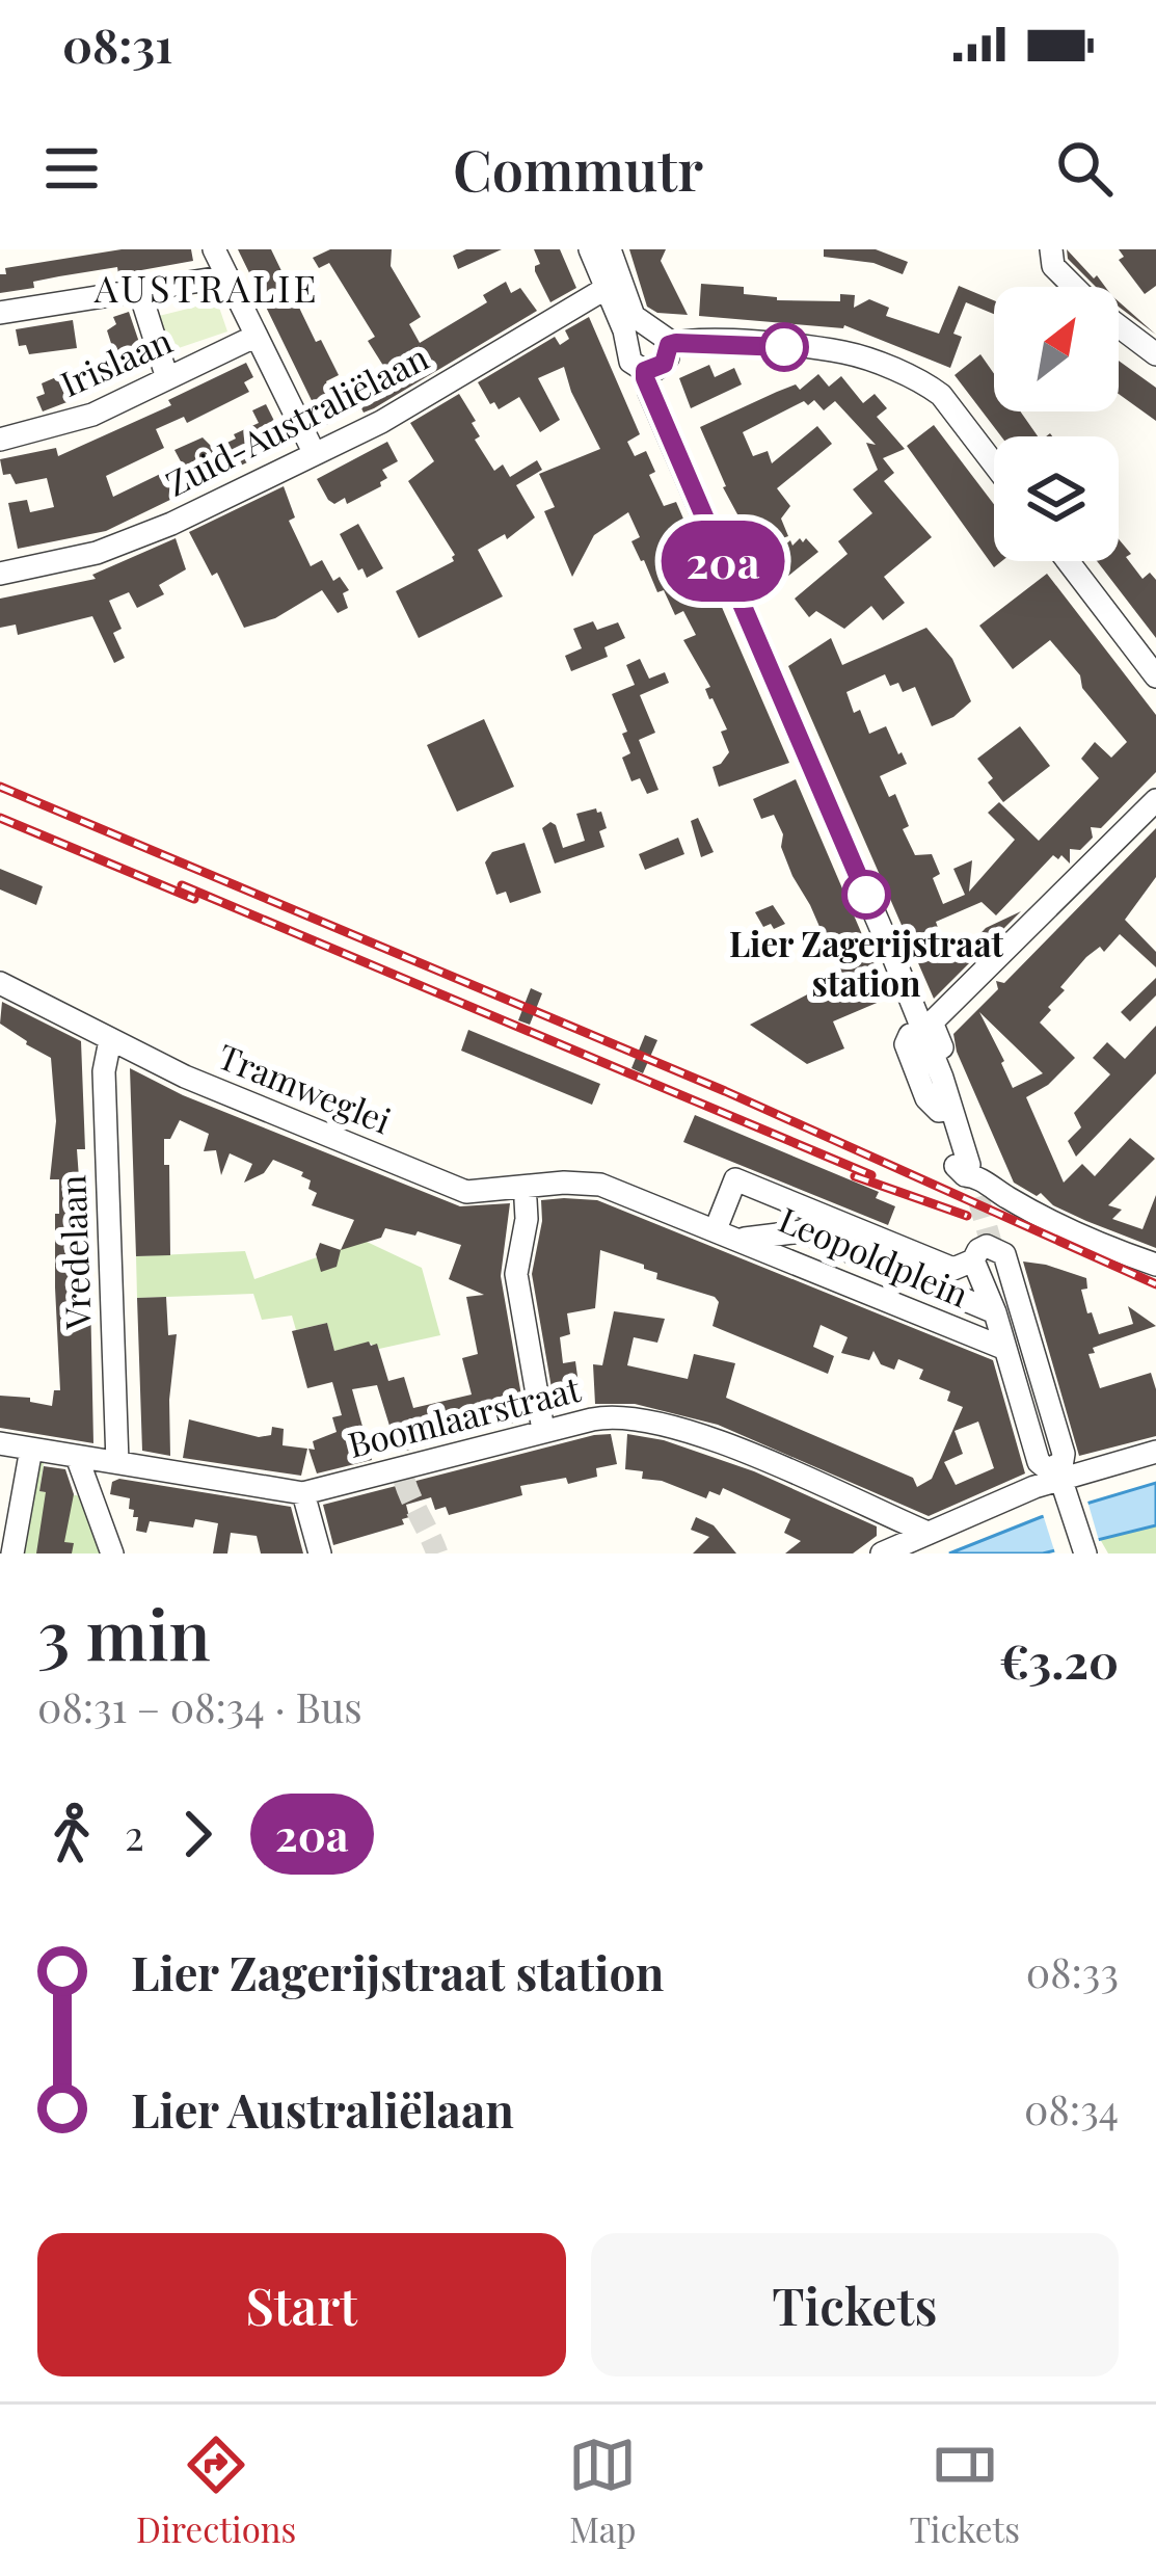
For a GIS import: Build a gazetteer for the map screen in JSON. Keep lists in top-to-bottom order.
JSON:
{
  "streets": {
    "street": [
      "Irislaan",
      "Zuid-Australiëlaan",
      "Tramweglei",
      "Vredelaan",
      "Leopoldplein",
      "Boomlaarstraat"
    ]
  },
  "crossings": [
    ["Tramweglei", "Vredelaan"],
    ["Tramweglei", "Leopoldplein"],
    ["Vredelaan", "Boomlaarstraat"]
  ],
  "districts": ["AUSTRALIE"],
  "places": ["Lier Zagerijstraat station"],
  "lines": ["bus line 20a"],
  "north": "top right",
  "page": {
    "status": "08:31",
    "header": "Commutr",
    "on_map": "20a",
    "heading": ["3 min", "08:31 – 08:34 · Bus", "€3.20"],
    "legs": ["2", "20a"],
    "list": [
      {
        "name": "Lier Zagerijstraat station",
        "value": "08:33"
      },
      {
        "name": "Lier Australiëlaan",
        "value": "08:34"
      }
    ],
    "buttons": ["Start", "Tickets"],
    "tabs": ["Directions", "Map", "Tickets"]
  }
}
